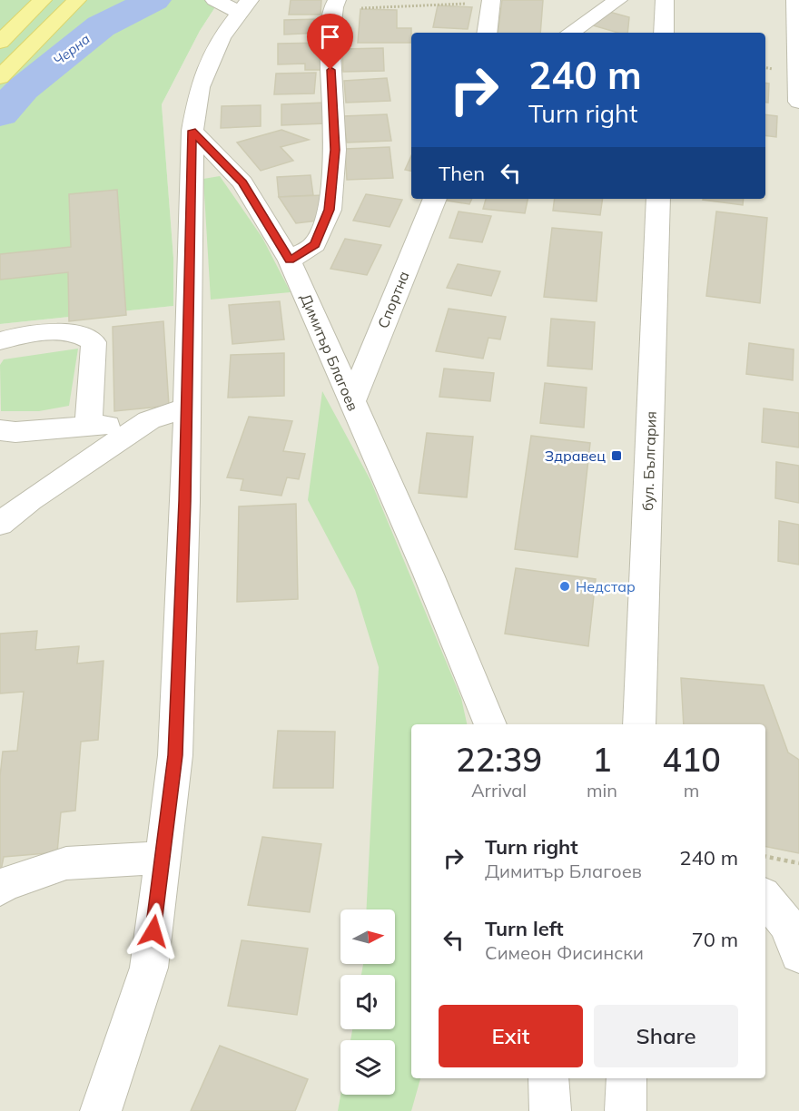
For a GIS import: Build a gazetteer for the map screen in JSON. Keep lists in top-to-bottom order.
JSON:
{
  "streets": {
    "street": ["Спортна", "Димитър Благоев", "бул. България"]
  },
  "crossings": [
    ["Спортна", "Димитър Благоев"]
  ],
  "water": ["Черна"],
  "places": {
    "transit": ["Здравец"],
    "other": ["Недстар"]
  },
  "north": "right",
  "page": {
    "turn": ["240 m", "Turn right"],
    "then": "Then",
    "eta": [
      "22:39",
      "Arrival",
      "1",
      "min",
      "410",
      "m"
    ],
    "list": [
      {
        "name": "Turn right",
        "note": "Димитър Благоев",
        "value": "240 m"
      },
      {
        "name": "Turn left",
        "note": "Симеон Фисински",
        "value": "70 m"
      }
    ],
    "buttons": ["Exit", "Share"]
  }
}
